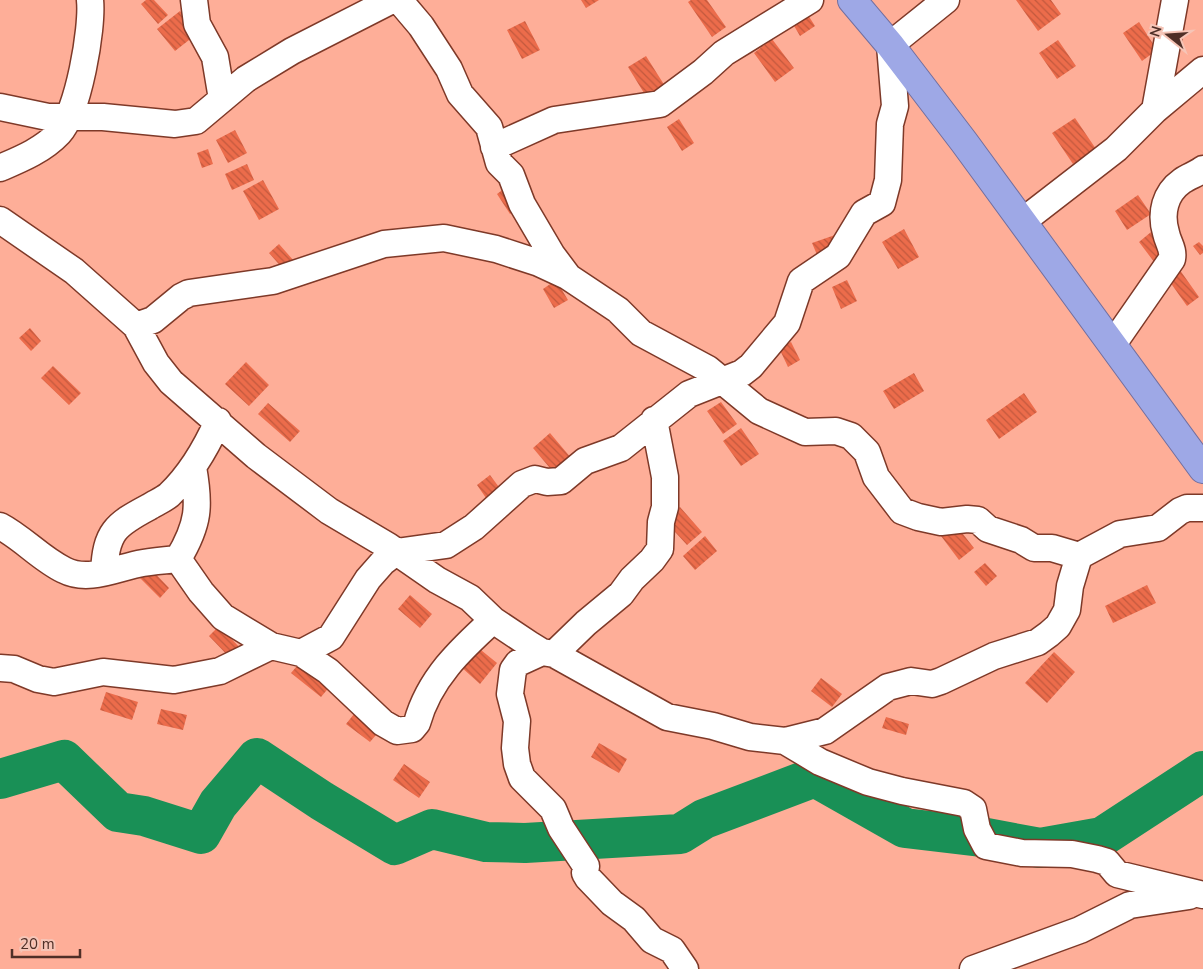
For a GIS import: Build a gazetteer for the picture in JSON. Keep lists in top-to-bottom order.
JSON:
{
  "scale_bar": "20 m",
  "north": "left"
}
